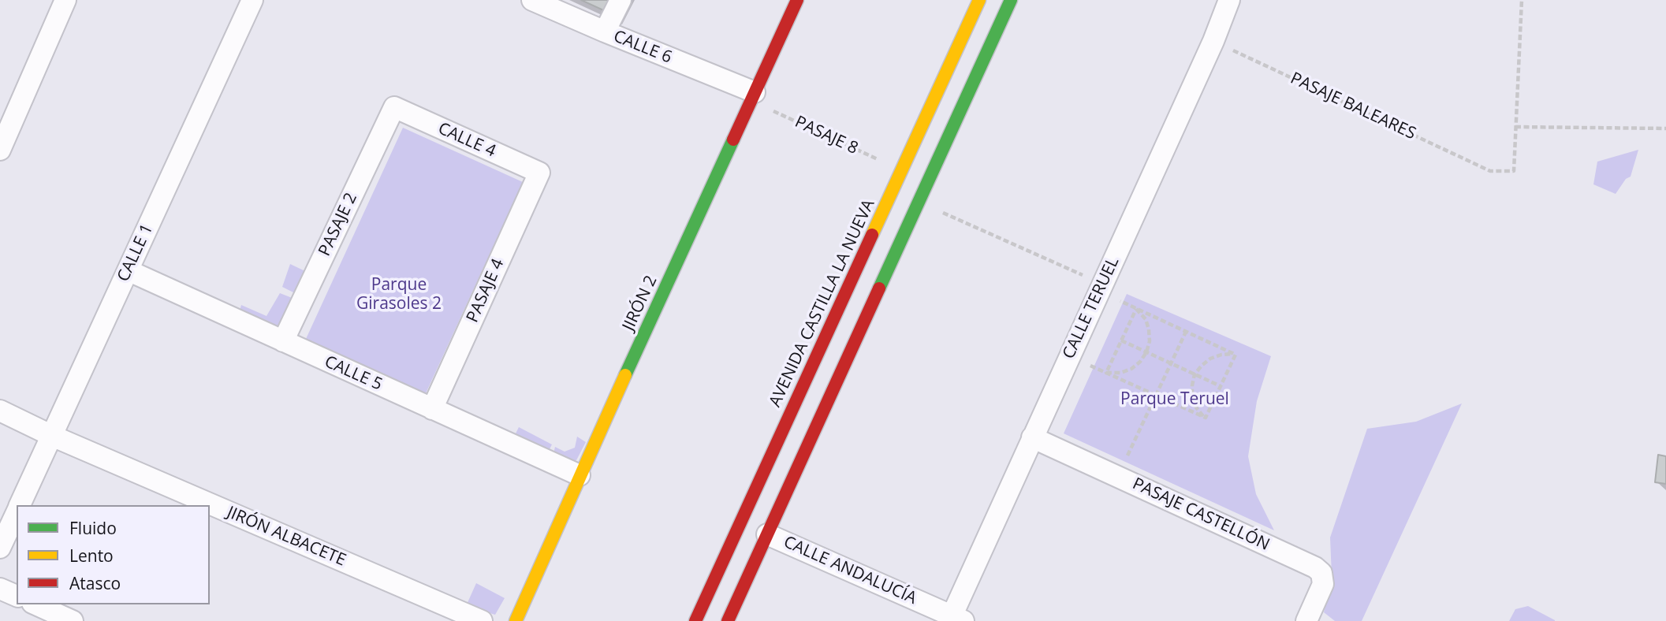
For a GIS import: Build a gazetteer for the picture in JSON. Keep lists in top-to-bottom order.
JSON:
{
  "streets": {
    "street": [
      "CALLE 6",
      "CALLE 4",
      "PASAJE 2",
      "CALLE 1",
      "PASAJE 4",
      "JIRÓN 2",
      "AVENIDA CASTILLA LA NUEVA",
      "CALLE TERUEL",
      "CALLE 5",
      "PASAJE CASTELLÓN",
      "JIRÓN ALBACETE",
      "CALLE ANDALUCÍA"
    ],
    "path": ["PASAJE BALEARES", "PASAJE 8"]
  },
  "crossings": [
    ["CALLE 6", "PASAJE 8"],
    ["CALLE 6", "JIRÓN 2"],
    ["PASAJE BALEARES", "CALLE TERUEL"],
    ["PASAJE 8", "JIRÓN 2"],
    ["PASAJE 8", "AVENIDA CASTILLA LA NUEVA"],
    ["CALLE 4", "PASAJE 2"],
    ["CALLE 4", "PASAJE 4"],
    ["PASAJE 2", "CALLE 5"],
    ["CALLE 1", "CALLE 5"],
    ["CALLE 1", "JIRÓN ALBACETE"],
    ["PASAJE 4", "CALLE 5"],
    ["JIRÓN 2", "CALLE 5"],
    ["CALLE TERUEL", "PASAJE CASTELLÓN"],
    ["CALLE TERUEL", "CALLE ANDALUCÍA"]
  ],
  "parks": ["Parque Girasoles 2", "Parque Teruel"],
  "legend": ["Fluido", "Lento", "Atasco"]
}
